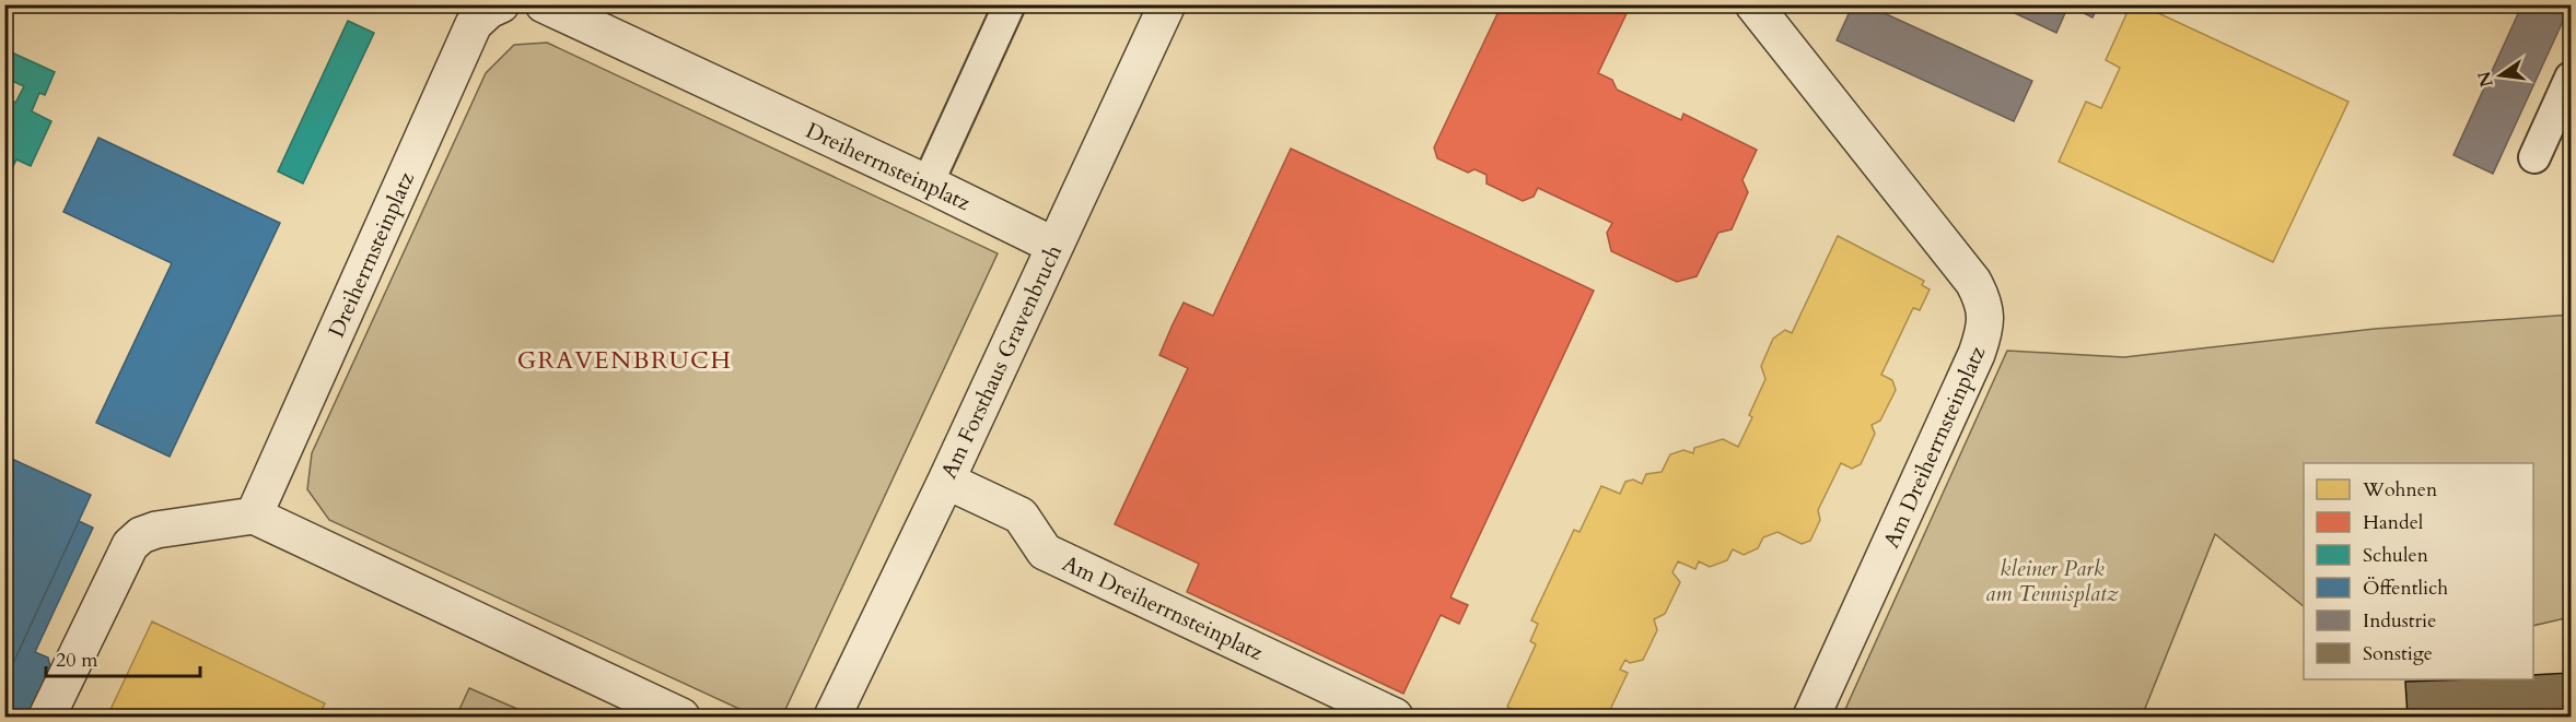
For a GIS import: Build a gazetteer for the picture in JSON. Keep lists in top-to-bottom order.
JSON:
{
  "streets": {
    "street": ["Dreiherrnsteinplatz", "Am Forsthaus Gravenbruch", "Am Dreiherrnsteinplatz"]
  },
  "crossings": [
    ["Dreiherrnsteinplatz", "Am Forsthaus Gravenbruch"],
    ["Am Forsthaus Gravenbruch", "Am Dreiherrnsteinplatz"]
  ],
  "districts": ["GRAVENBRUCH"],
  "parks": ["kleiner Park am Tennisplatz"],
  "legend": [
    "Wohnen",
    "Handel",
    "Schulen",
    "Öffentlich",
    "Industrie",
    "Sonstige"
  ],
  "scale_bar": "20 m",
  "north": "left"
}
